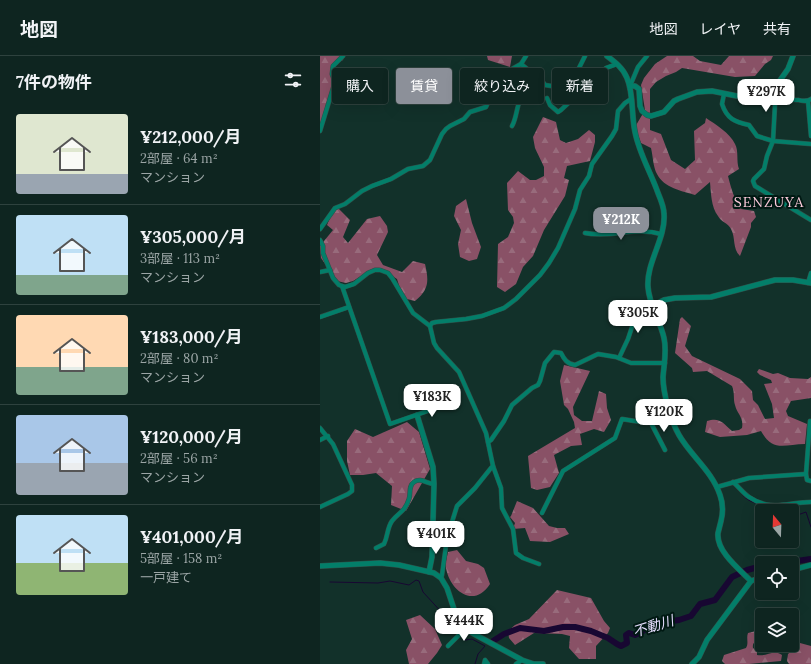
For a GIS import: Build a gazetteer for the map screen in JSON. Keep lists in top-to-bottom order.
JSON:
{
  "districts": ["SENZUYA"],
  "water": ["不動川"],
  "north": "top",
  "page": {
    "header": "地図",
    "nav": ["地図", "レイヤ", "共有"],
    "heading": "7件の物件",
    "chip": [
      "購入",
      "賃貸",
      "絞り込み",
      "新着"
    ],
    "price": [
      "¥297K",
      "¥212K",
      "¥305K",
      "¥183K",
      "¥120K",
      "¥401K",
      "¥444K"
    ],
    "list": [
      {
        "name": "¥212,000/月",
        "note": "2部屋 · 64 m² · マンション"
      },
      {
        "name": "¥305,000/月",
        "note": "3部屋 · 113 m² · マンション"
      },
      {
        "name": "¥183,000/月",
        "note": "2部屋 · 80 m² · マンション"
      },
      {
        "name": "¥120,000/月",
        "note": "2部屋 · 56 m² · マンション"
      },
      {
        "name": "¥401,000/月",
        "note": "5部屋 · 158 m² · 一戸建て"
      }
    ]
  }
}
